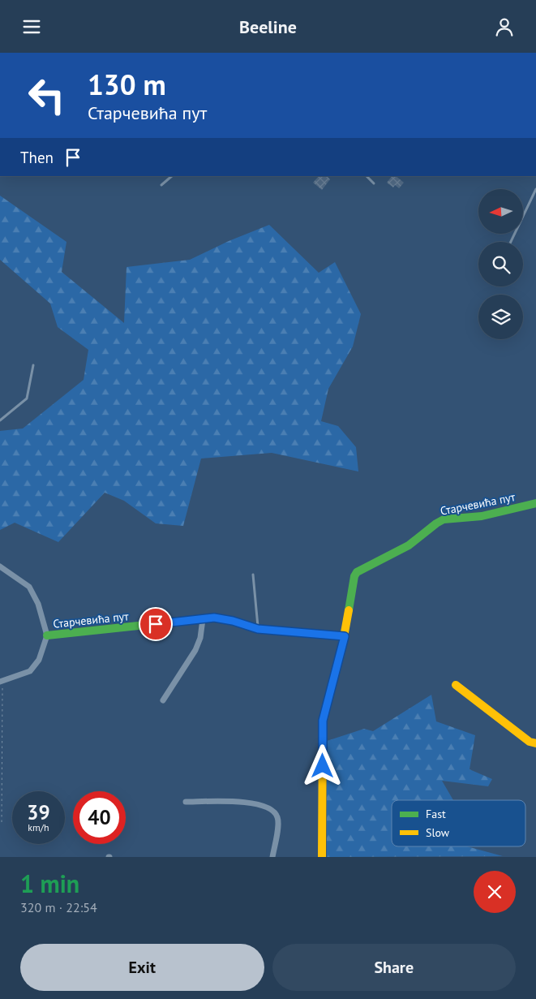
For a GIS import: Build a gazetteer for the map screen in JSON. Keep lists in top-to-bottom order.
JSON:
{
  "streets": {
    "street": ["Старчевића пут"]
  },
  "legend": ["Fast", "Slow"],
  "north": "left",
  "page": {
    "header": "Beeline",
    "turn": ["130 m", "Старчевића пут"],
    "then": "Then",
    "speed": "39 km/h",
    "limit": "40",
    "heading": ["1 min", "320 m · 22:54"],
    "buttons": ["Exit", "Share"]
  }
}
